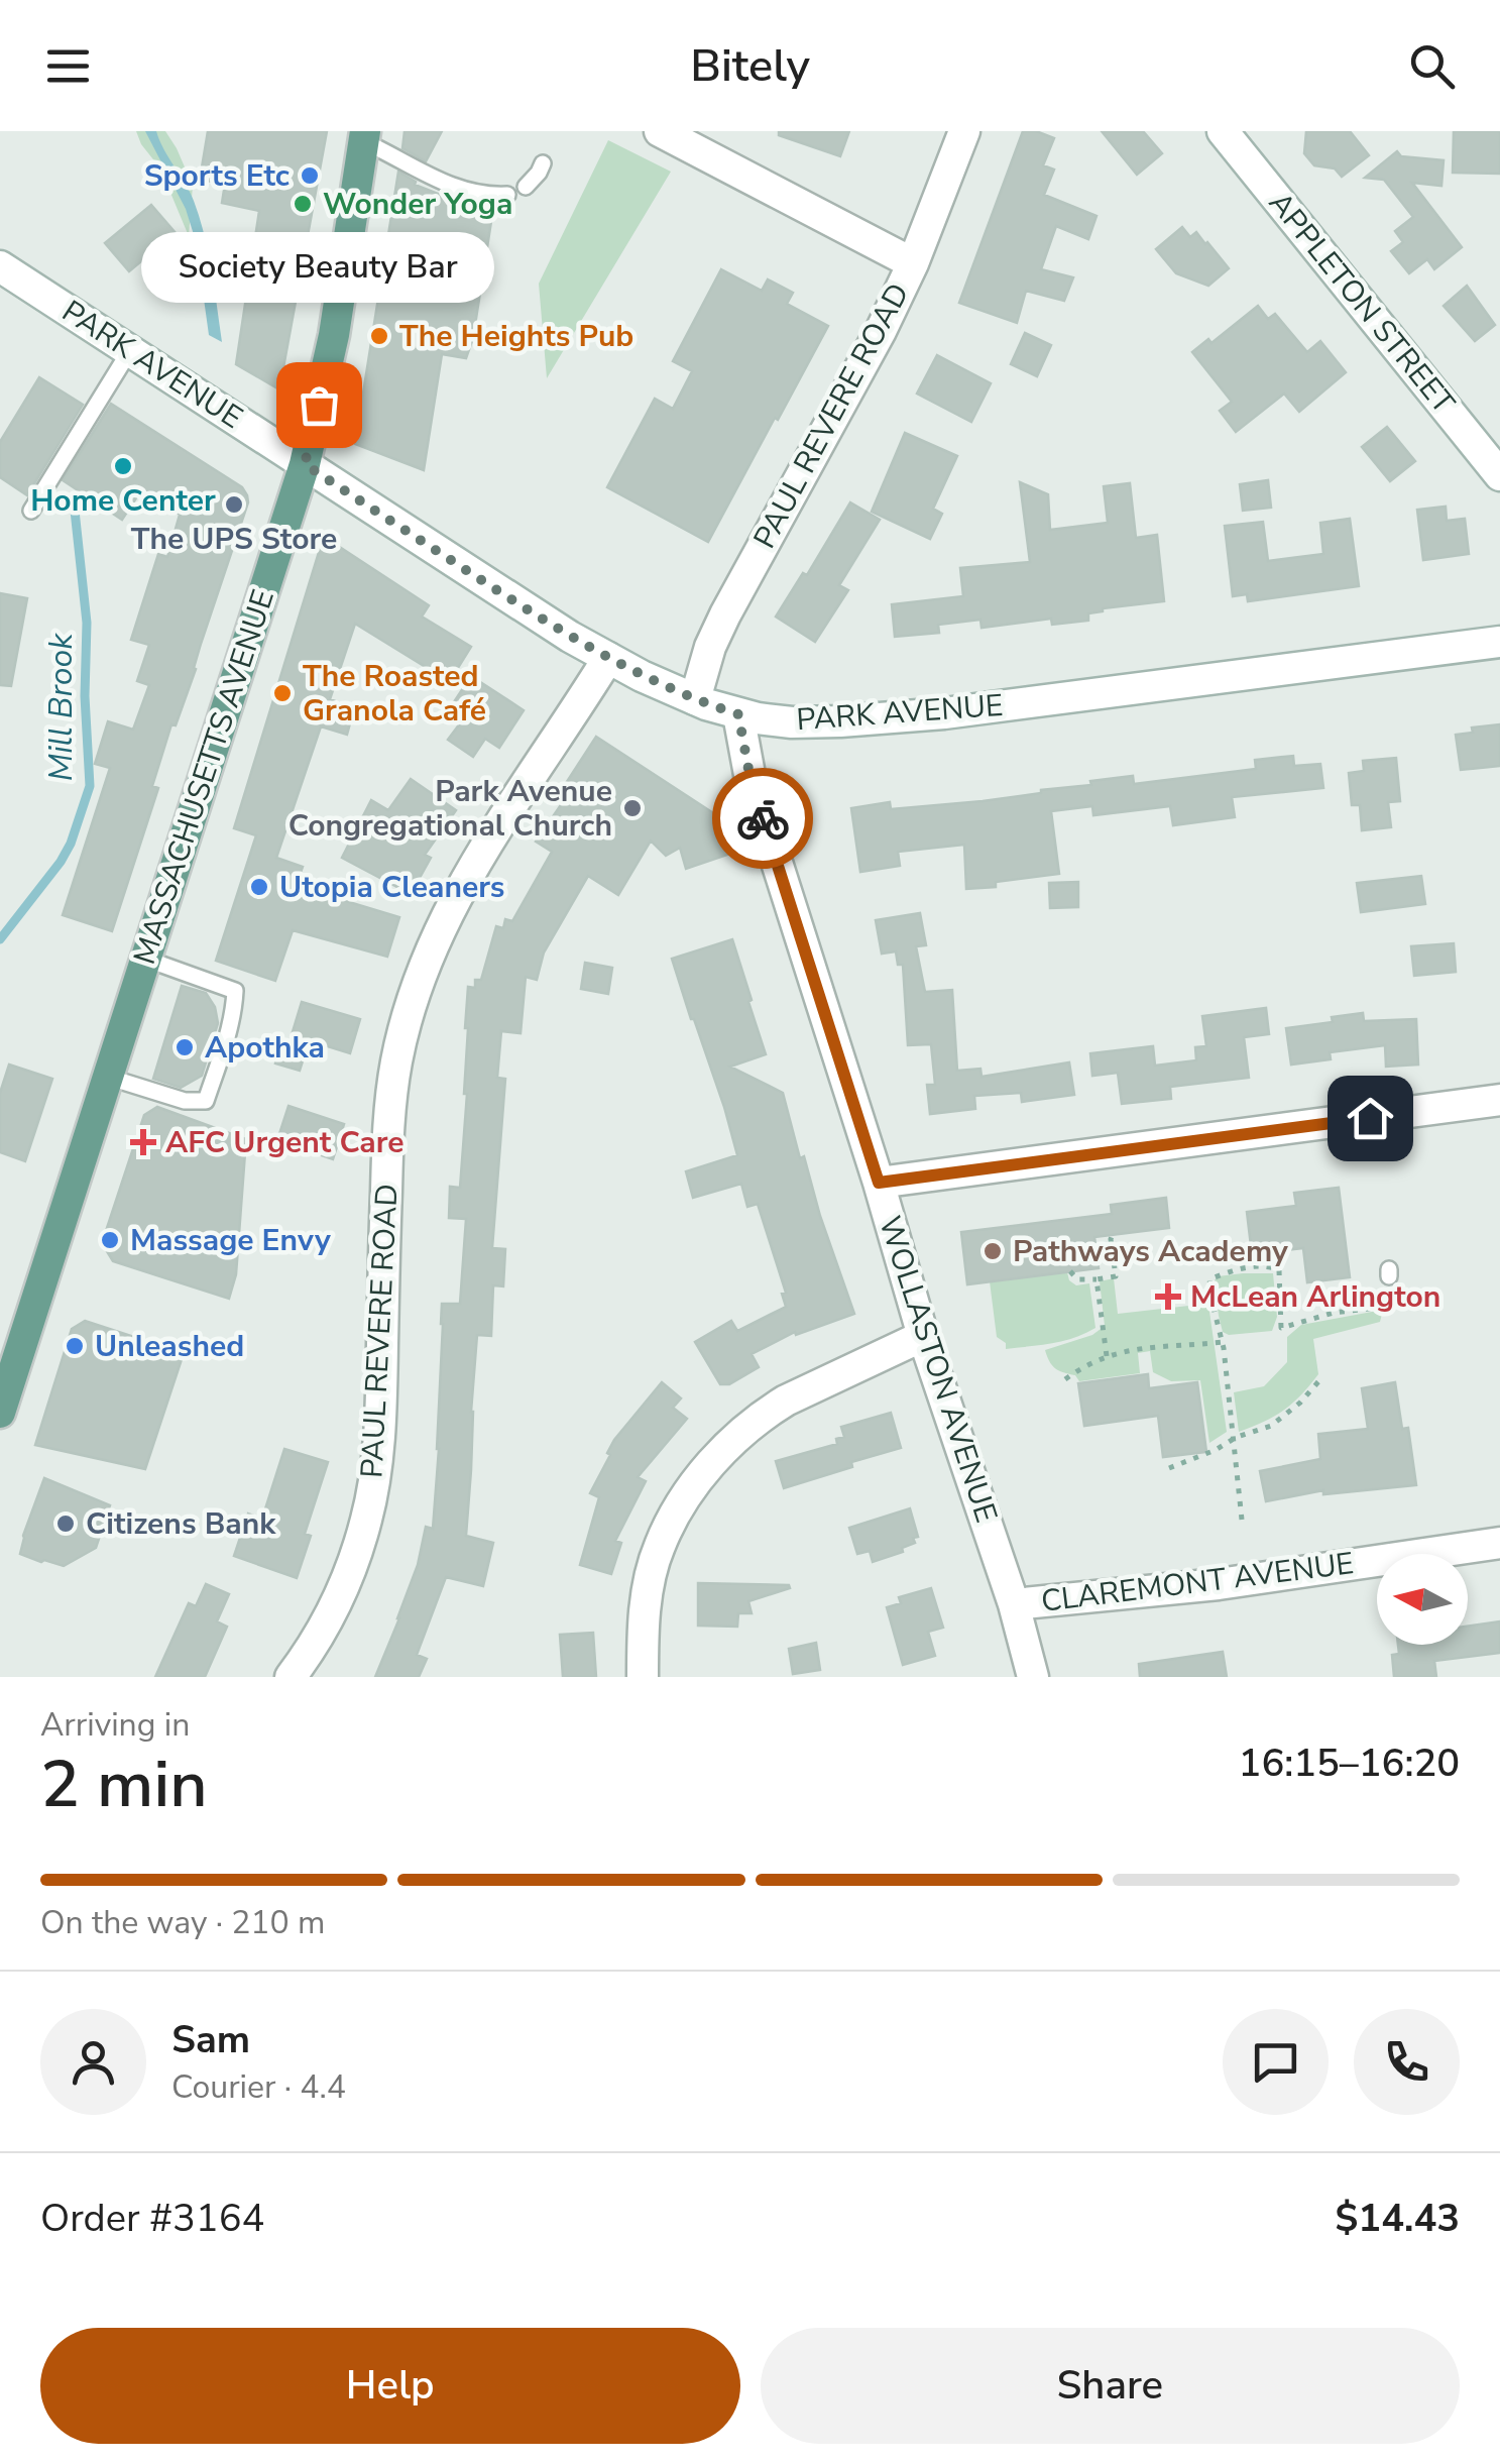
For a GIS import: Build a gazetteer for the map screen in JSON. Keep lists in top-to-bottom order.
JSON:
{
  "streets": {
    "main road": ["MASSACHUSETTS AVENUE"],
    "street": [
      "APPLETON STREET",
      "PARK AVENUE",
      "PAUL REVERE ROAD",
      "WOLLASTON AVENUE",
      "CLAREMONT AVENUE"
    ]
  },
  "crossings": [
    ["PARK AVENUE", "PAUL REVERE ROAD"],
    ["PARK AVENUE", "MASSACHUSETTS AVENUE"],
    ["PARK AVENUE", "WOLLASTON AVENUE"],
    ["WOLLASTON AVENUE", "CLAREMONT AVENUE"]
  ],
  "water": ["Mill Brook"],
  "places": {
    "other": [
      "Sports Etc",
      "Wonder Yoga",
      "The Heights Pub",
      "Society Beauty Bar",
      "Home Center",
      "The UPS Store",
      "The Roasted Granola Café",
      "Park Avenue Congregational Church",
      "Utopia Cleaners",
      "Apothka",
      "Massage Envy",
      "Pathways Academy",
      "Unleashed",
      "Citizens Bank"
    ],
    "health": ["AFC Urgent Care", "McLean Arlington"]
  },
  "north": "left",
  "page": {
    "header": "Bitely",
    "bubble": "Society Beauty Bar",
    "heading": ["2 min", "Arriving in", "16:15–16:20"],
    "panel": [
      "Sam",
      "Courier · 4.4",
      "Order #3164",
      "$14.43"
    ],
    "bar": "On the way · 210 m",
    "buttons": ["Help", "Share"]
  }
}
